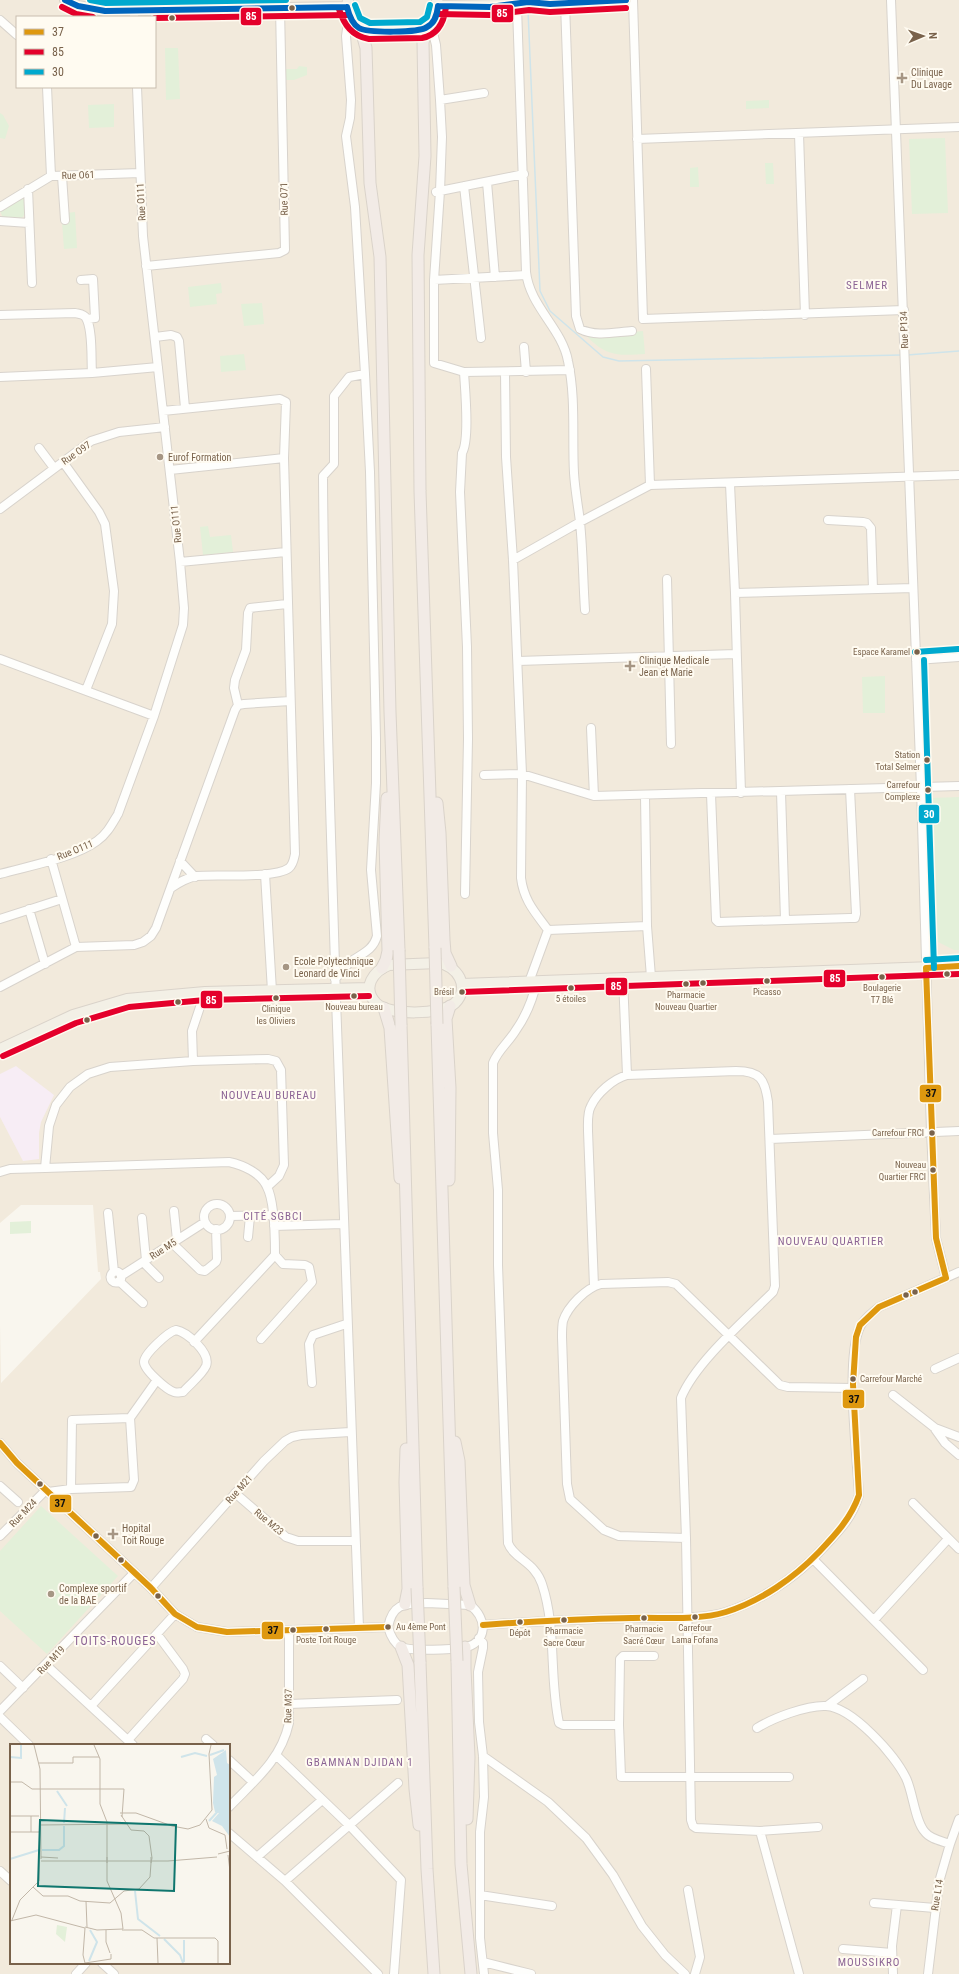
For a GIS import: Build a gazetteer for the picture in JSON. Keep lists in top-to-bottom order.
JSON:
{
  "streets": {
    "street": [
      "Rue O61",
      "Rue O71",
      "Rue O111",
      "Rue P134",
      "Rue O97",
      "Rue M5",
      "Rue M21",
      "Rue M24",
      "Rue M23",
      "Rue M19",
      "Rue M37",
      "Rue L14"
    ]
  },
  "crossings": [
    ["Rue O61", "Rue O111"],
    ["Rue O71", "Rue O111"],
    ["Rue O111", "Rue O97"],
    ["Rue M21", "Rue M23"]
  ],
  "districts": [
    "SELMER",
    "NOUVEAU BUREAU",
    "CITÉ SGBCI",
    "NOUVEAU QUARTIER",
    "TOITS-ROUGES",
    "GBAMNAN DJIDAN 1",
    "MOUSSIKRO"
  ],
  "places": {
    "health": ["Clinique Du Lavage", "Clinique Medicale Jean et Marie", "Hopital Toit Rouge"],
    "other": [
      "Eurof Formation",
      "Espace Karamel",
      "Station Total Selmer",
      "Carrefour Complexe",
      "Ecole Polytechnique Leonard de Vinci",
      "Boulagerie T7 Blé",
      "Picasso",
      "Pharmacie Nouveau Quartier",
      "5 étoiles",
      "Brésil",
      "Nouveau bureau",
      "Clinique les Oliviers",
      "Carrefour FRCI",
      "Nouveau Quartier FRCI",
      "Carrefour Marché",
      "Complexe sportif de la BAE",
      "Carrefour Lama Fofana",
      "Pharmacie Sacré Cœur",
      "Pharmacie Sacre Cœur",
      "Dépôt",
      "Au 4ème Pont",
      "Poste Toit Rouge"
    ]
  },
  "lines": ["transit line 30", "transit line 85", "transit line 37"],
  "legend": ["37", "85", "30"],
  "north": "right"
}
